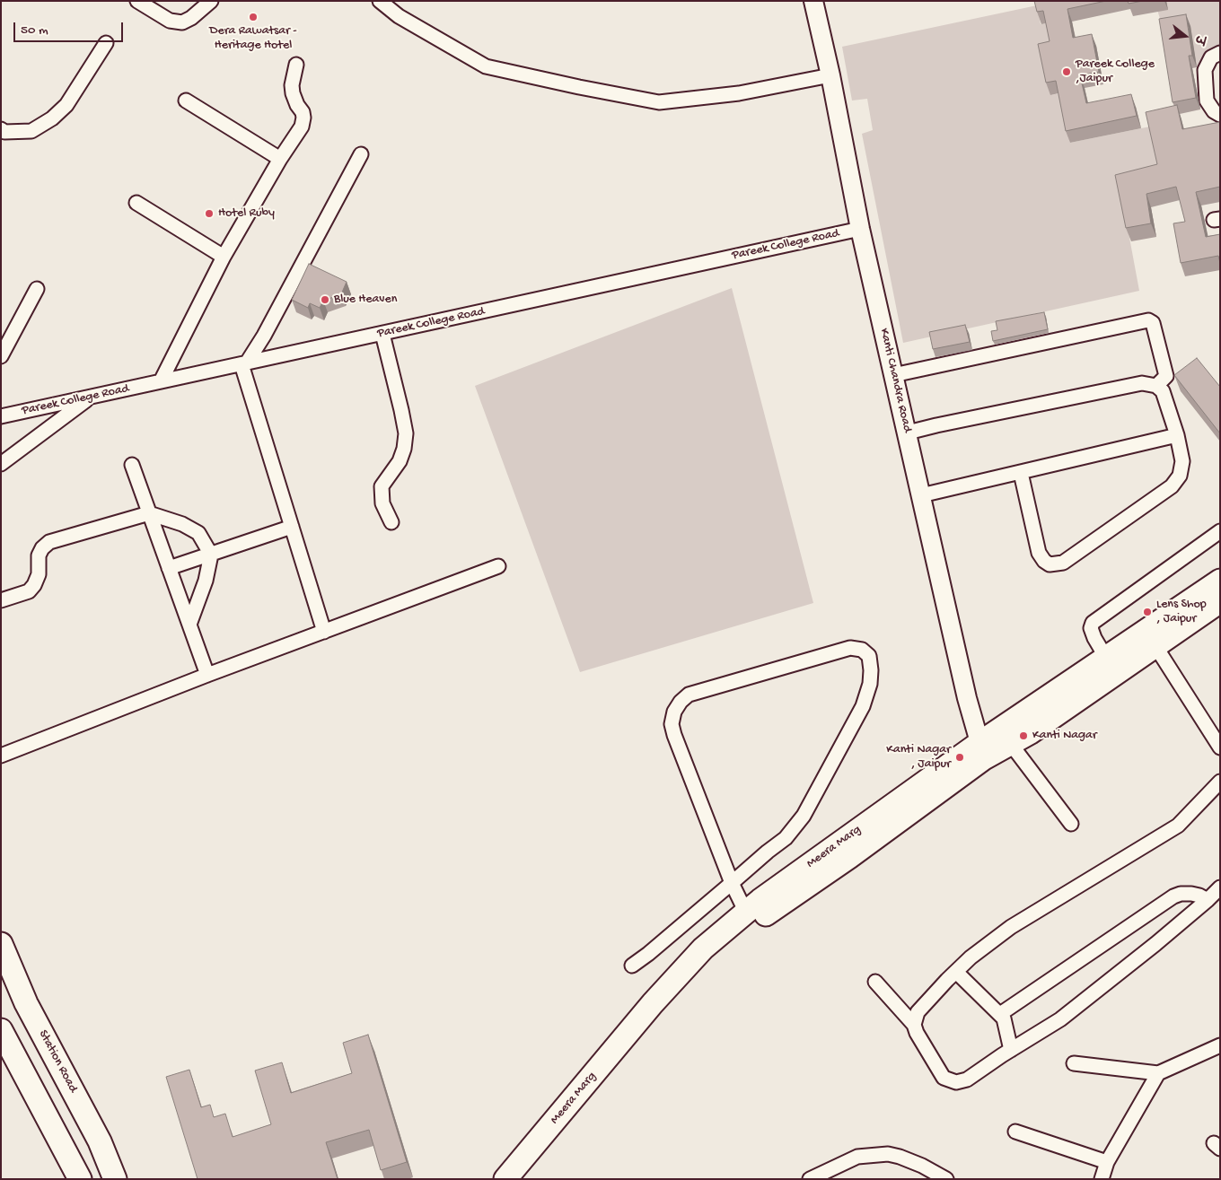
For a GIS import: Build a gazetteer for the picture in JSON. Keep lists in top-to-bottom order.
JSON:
{
  "streets": {
    "main road": ["Meera Marg", "Station Road"],
    "street": ["Pareek College Road", "Kanti Chandra Road"]
  },
  "crossings": [
    ["Pareek College Road", "Kanti Chandra Road"],
    ["Kanti Chandra Road", "Meera Marg"]
  ],
  "places": [
    "Dera Rawatsar - Heritage Hotel",
    "Pareek College ,Jaipur",
    "Hotel Ruby",
    "Blue Heaven",
    "Lens Shop , Jaipur",
    "Kanti Nagar",
    "Kanti Nagar , Jaipur"
  ],
  "scale_bar": "50 m",
  "north": "right"
}
